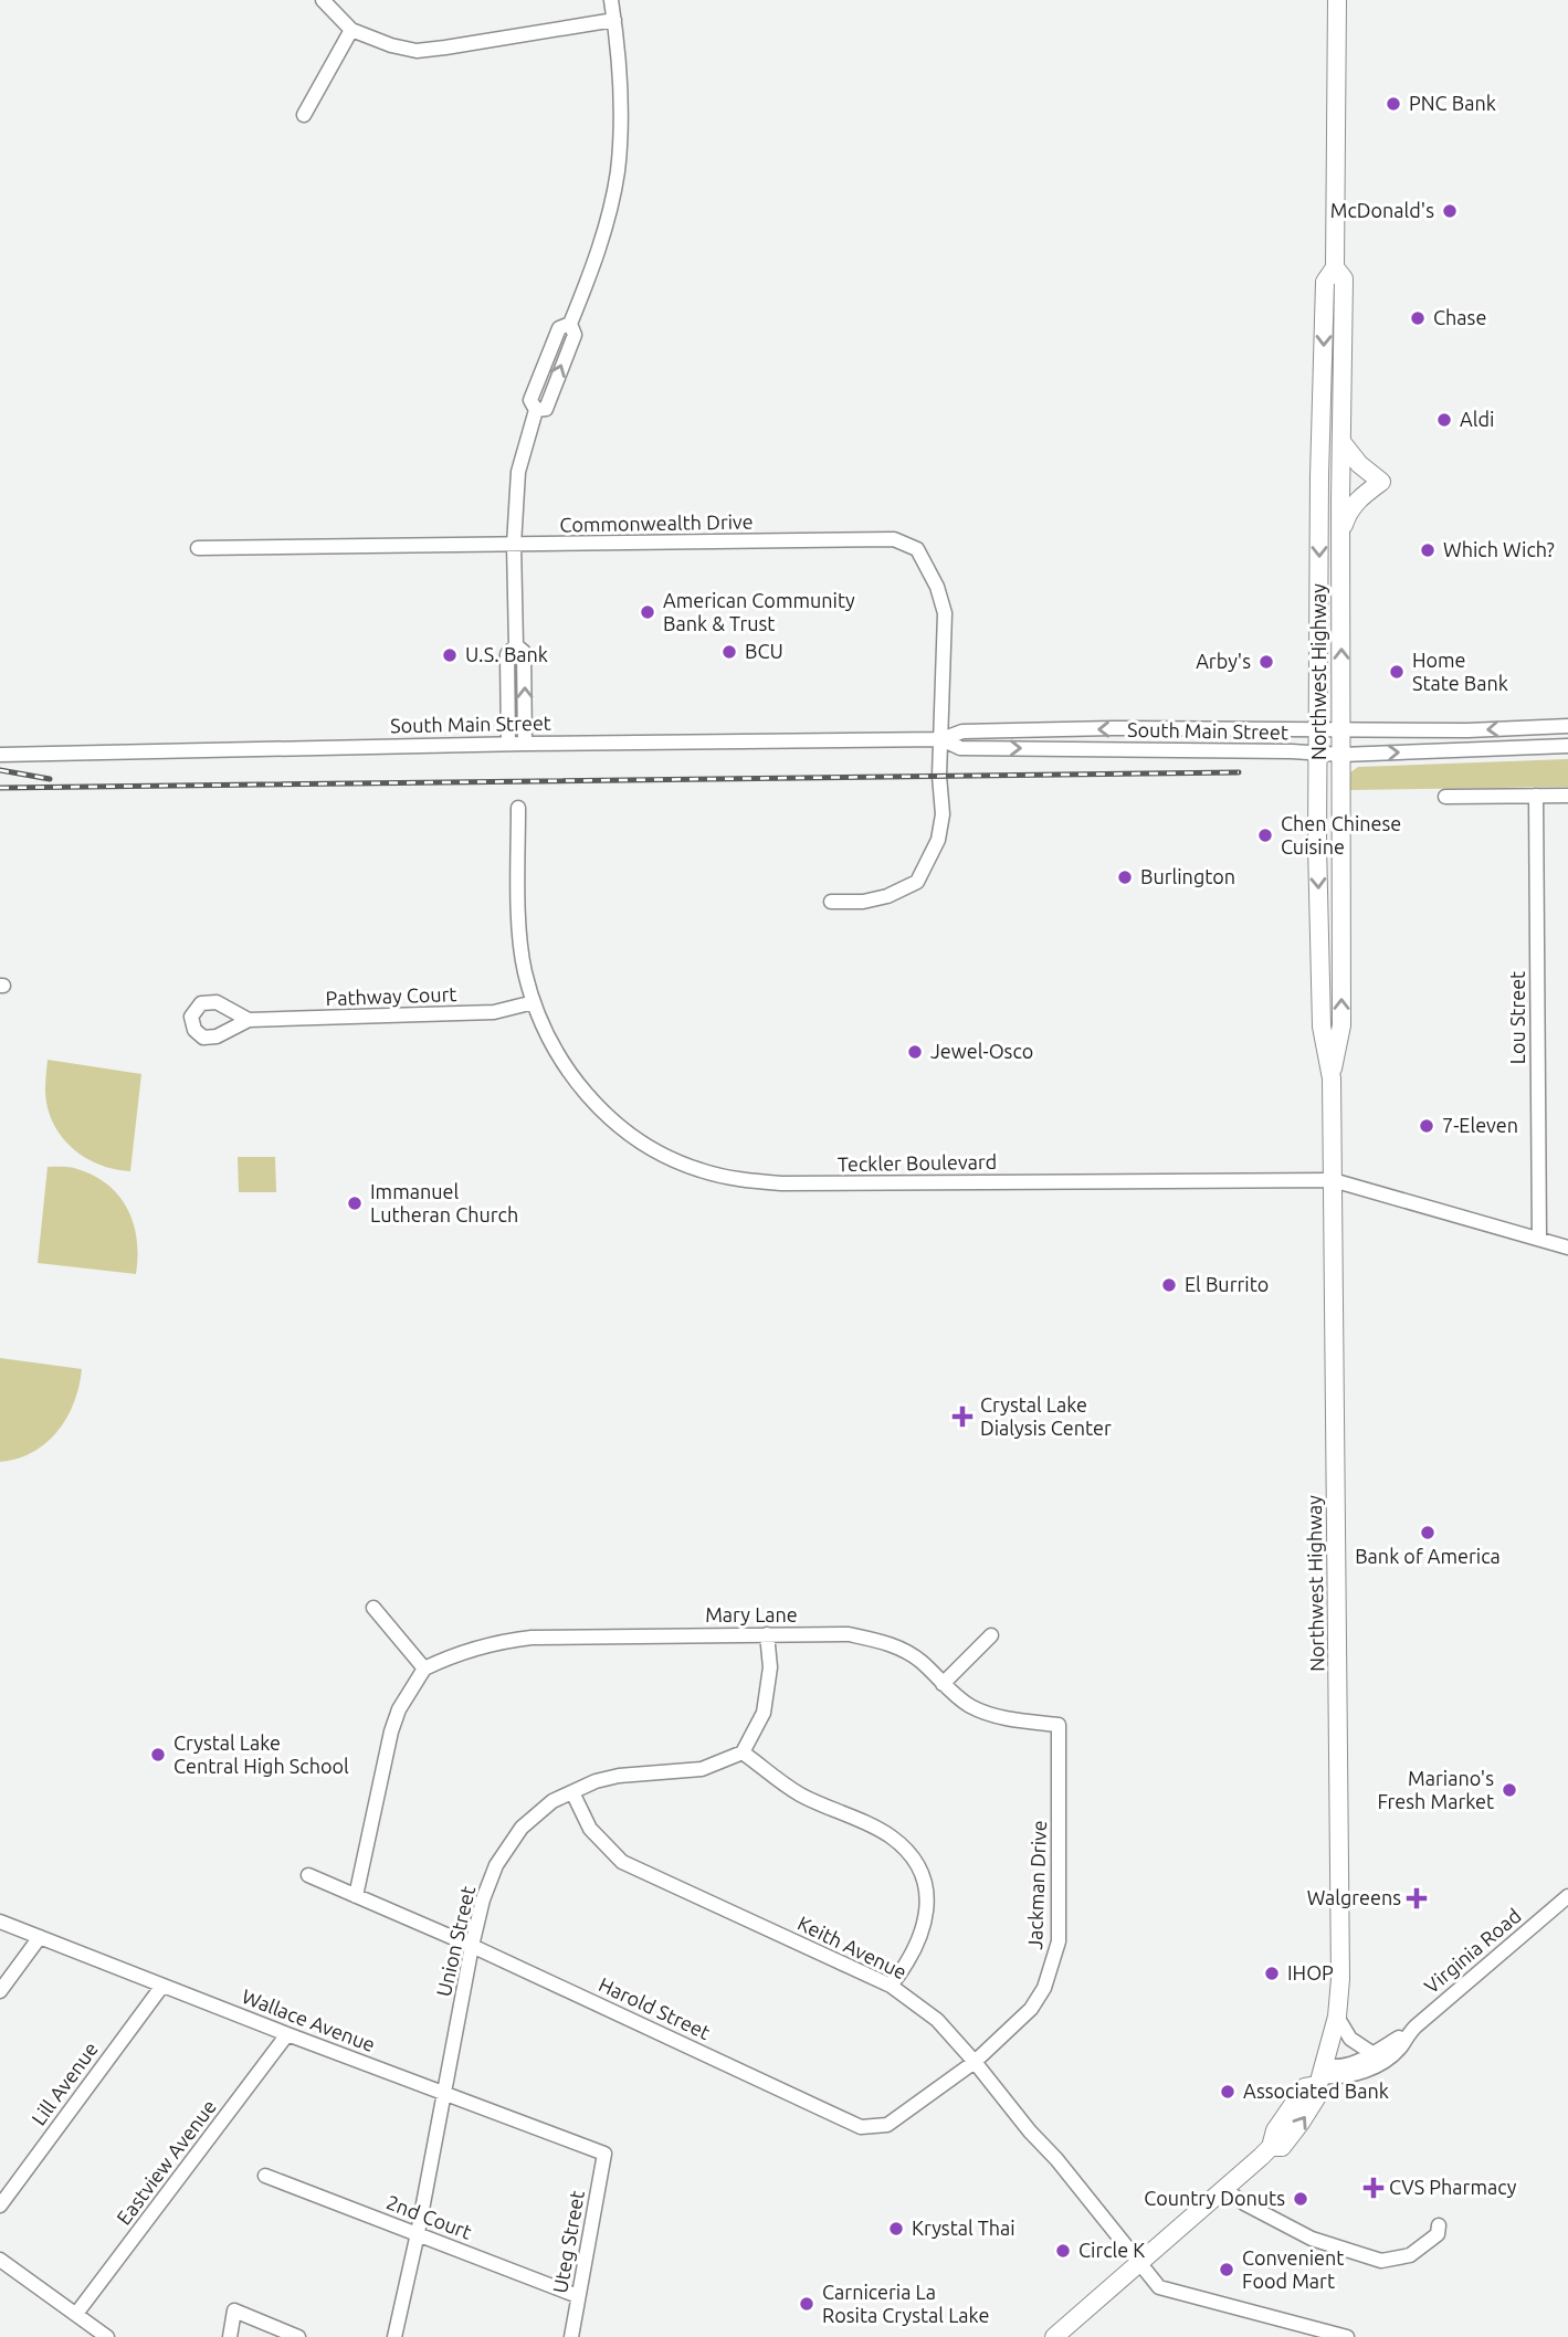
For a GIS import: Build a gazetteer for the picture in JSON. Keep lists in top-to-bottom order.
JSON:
{
  "streets": {
    "main road": ["Northwest Highway"],
    "street": [
      "Commonwealth Drive",
      "South Main Street",
      "Pathway Court",
      "Lou Street",
      "Teckler Boulevard",
      "Mary Lane",
      "Jackman Drive",
      "Union Street",
      "Keith Avenue",
      "Virginia Road",
      "Harold Street",
      "Wallace Avenue",
      "Lill Avenue",
      "Eastview Avenue",
      "2nd Court",
      "Uteg Street"
    ]
  },
  "crossings": [
    ["Commonwealth Drive", "South Main Street"],
    ["Northwest Highway", "South Main Street"],
    ["Northwest Highway", "Teckler Boulevard"],
    ["Northwest Highway", "Virginia Road"],
    ["Pathway Court", "Teckler Boulevard"],
    ["Lou Street", "Teckler Boulevard"],
    ["Mary Lane", "Jackman Drive"],
    ["Jackman Drive", "Keith Avenue"],
    ["Jackman Drive", "Harold Street"],
    ["Union Street", "Keith Avenue"],
    ["Union Street", "Harold Street"],
    ["Union Street", "Wallace Avenue"],
    ["Union Street", "2nd Court"],
    ["Keith Avenue", "Harold Street"],
    ["Wallace Avenue", "Lill Avenue"],
    ["Wallace Avenue", "Eastview Avenue"],
    ["Wallace Avenue", "Uteg Street"],
    ["2nd Court", "Uteg Street"]
  ],
  "places": {
    "other": [
      "PNC Bank",
      "McDonald's",
      "Chase",
      "Aldi",
      "Which Wich?",
      "American Community Bank & Trust",
      "BCU",
      "U.S. Bank",
      "Arby's",
      "Home State Bank",
      "Chen Chinese Cuisine",
      "Burlington",
      "Jewel-Osco",
      "7-Eleven",
      "Immanuel Lutheran Church",
      "El Burrito",
      "Bank of America",
      "Crystal Lake Central High School",
      "Mariano's Fresh Market",
      "IHOP",
      "Associated Bank",
      "Country Donuts",
      "Krystal Thai",
      "Circle K",
      "Convenient Food Mart",
      "Carniceria La Rosita Crystal Lake"
    ],
    "health": ["Crystal Lake Dialysis Center", "Walgreens", "CVS Pharmacy"]
  }
}
